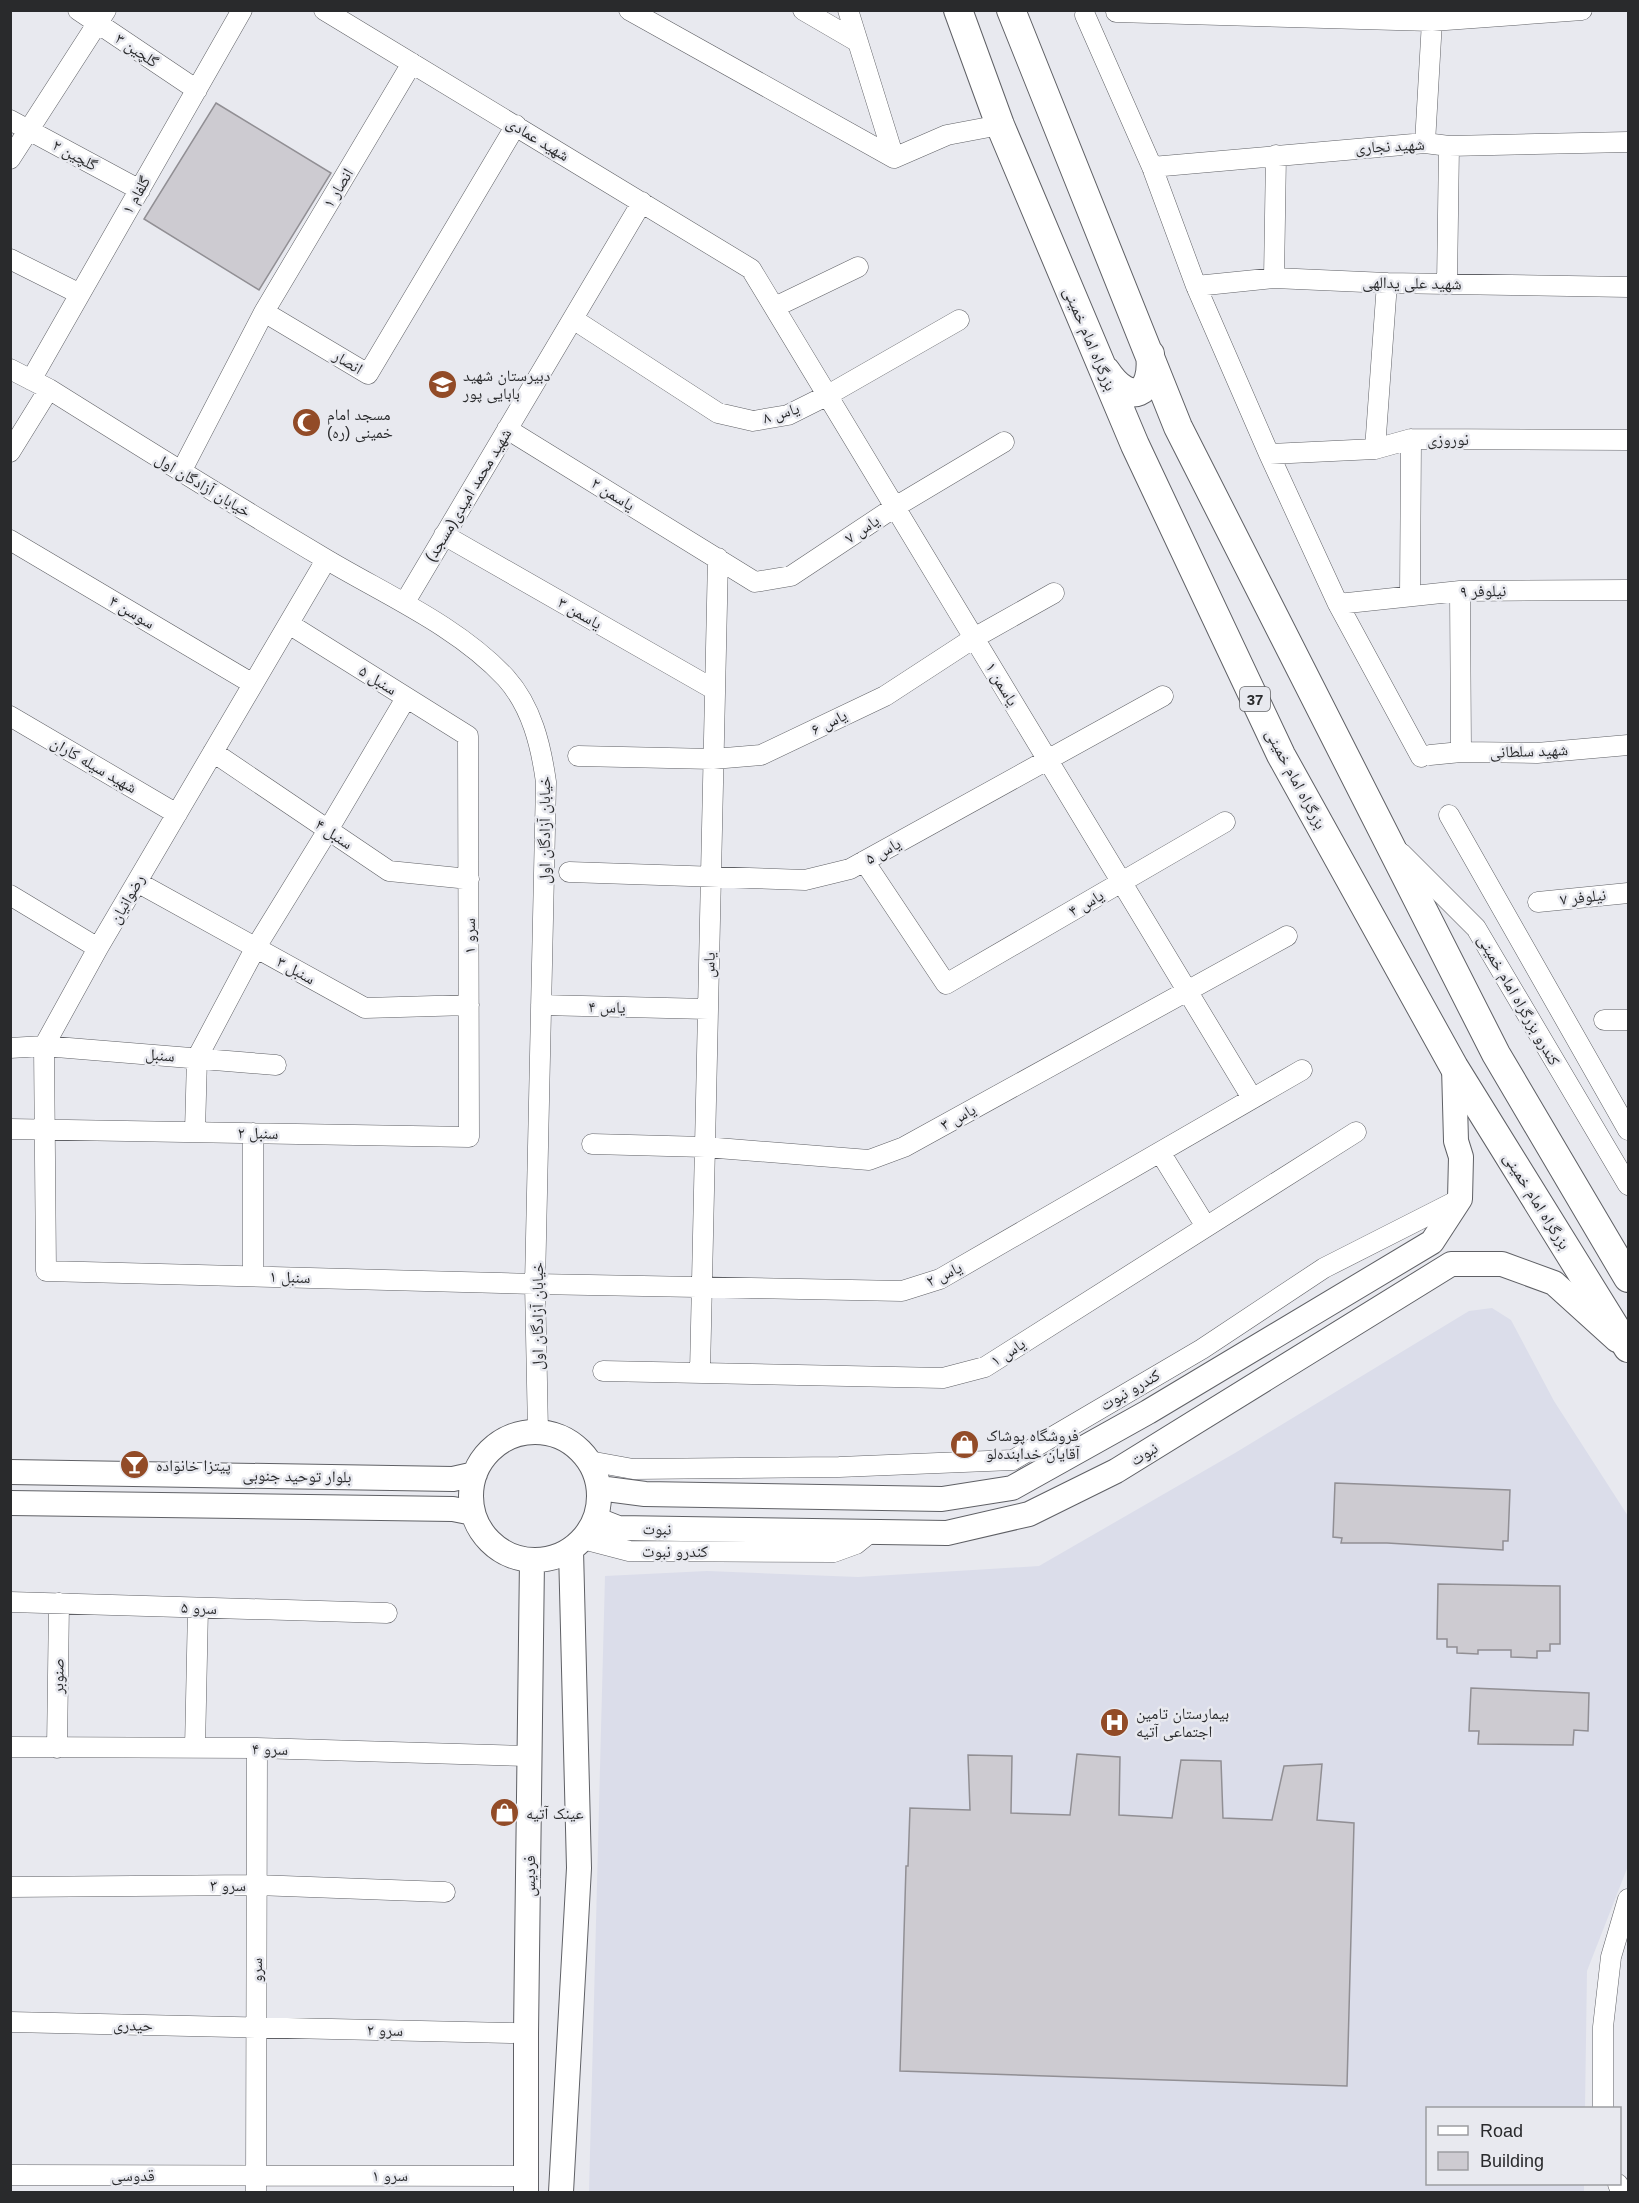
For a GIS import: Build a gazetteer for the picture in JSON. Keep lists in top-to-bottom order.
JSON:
{
  "streets": {
    "highway": ["بزرگراه امام خمینی", "37"],
    "main road": ["نبوت", "بلوار توحید جنوبی", "فردیس"],
    "street": [
      "گلچین ۳",
      "شهید عمادی",
      "شهید نجاری",
      "گلچین ۲",
      "انصار ۱",
      "گلفام ۱",
      "شهید علی یدالهی",
      "انصار",
      "یاس ۸",
      "نوروزی",
      "خیابان آزادگان اول",
      "یاسمن ۲",
      "(مسجد)شهید محمد امیدی",
      "یاس ۷",
      "نیلوفر ۹",
      "سوسن ۴",
      "یاسمن ۳",
      "سنبل ۵",
      "یاسمن ۱",
      "یاس ۶",
      "شهید سلطانی",
      "شهید سیله کاران",
      "سنبل ۴",
      "یاس ۵",
      "نیلوفر ۷",
      "رضوانیان",
      "یاس ۴",
      "سرو ۱",
      "یاس",
      "سنبل ۳",
      "کندرو بزرگراه امام خمینی",
      "سنبل",
      "یاس ۳",
      "سنبل ۲",
      "یاس ۲",
      "سنبل ۱",
      "یاس ۱",
      "کندرو نبوت",
      "سرو ۵",
      "صنوبر",
      "سرو ۴",
      "سرو ۳",
      "سرو",
      "حیدری",
      "سرو ۲",
      "قدوسی"
    ]
  },
  "crossings": [
    ["گلچین ۳", "گلفام ۱"],
    ["شهید عمادی", "انصار ۱"],
    ["شهید عمادی", "انصار"],
    ["شهید عمادی", "(مسجد)شهید محمد امیدی"],
    ["شهید عمادی", "یاسمن ۱"],
    ["گلچین ۲", "گلفام ۱"],
    ["انصار ۱", "انصار"],
    ["گلفام ۱", "خیابان آزادگان اول"],
    ["بزرگراه امام خمینی", "نبوت"],
    ["یاس ۸", "(مسجد)شهید محمد امیدی"],
    ["یاس ۸", "یاسمن ۱"],
    ["خیابان آزادگان اول", "(مسجد)شهید محمد امیدی"],
    ["خیابان آزادگان اول", "رضوانیان"],
    ["خیابان آزادگان اول", "یاس ۴"],
    ["خیابان آزادگان اول", "یاس ۲"],
    ["خیابان آزادگان اول", "سنبل ۱"],
    ["خیابان آزادگان اول", "کندرو نبوت"],
    ["خیابان آزادگان اول", "نبوت"],
    ["خیابان آزادگان اول", "بلوار توحید جنوبی"],
    ["خیابان آزادگان اول", "فردیس"],
    ["یاسمن ۲", "(مسجد)شهید محمد امیدی"],
    ["یاسمن ۲", "یاس ۷"],
    ["یاسمن ۲", "یاس"],
    ["(مسجد)شهید محمد امیدی", "یاسمن ۳"],
    ["یاس ۷", "یاسمن ۱"],
    ["یاس ۷", "یاس"],
    ["نیلوفر ۹", "شهید سلطانی"],
    ["سوسن ۴", "رضوانیان"],
    ["یاسمن ۳", "یاس"],
    ["سنبل ۵", "رضوانیان"],
    ["سنبل ۵", "سرو ۱"],
    ["یاسمن ۱", "یاس ۶"],
    ["یاسمن ۱", "یاس ۵"],
    ["یاسمن ۱", "یاس ۴"],
    ["یاسمن ۱", "یاس ۳"],
    ["یاسمن ۱", "یاس ۲"],
    ["یاس ۶", "یاس"],
    ["شهید سیله کاران", "رضوانیان"],
    ["سنبل ۴", "رضوانیان"],
    ["سنبل ۴", "سرو ۱"],
    ["یاس ۵", "یاس ۴"],
    ["یاس ۵", "یاس"],
    ["رضوانیان", "سنبل ۳"],
    ["رضوانیان", "سنبل"],
    ["یاس ۴", "یاس"],
    ["سرو ۱", "سنبل ۳"],
    ["سرو ۱", "سنبل ۲"],
    ["سرو ۱", "فردیس"],
    ["سرو ۱", "سرو"],
    ["سرو ۱", "قدوسی"],
    ["یاس", "یاس ۳"],
    ["یاس", "یاس ۲"],
    ["یاس", "یاس ۱"],
    ["سنبل ۲", "سنبل ۱"],
    ["یاس ۲", "سنبل ۱"],
    ["کندرو نبوت", "نبوت"],
    ["کندرو نبوت", "بلوار توحید جنوبی"],
    ["کندرو نبوت", "فردیس"],
    ["نبوت", "بلوار توحید جنوبی"],
    ["نبوت", "فردیس"],
    ["بلوار توحید جنوبی", "فردیس"],
    ["سرو ۵", "صنوبر"],
    ["صنوبر", "سرو ۴"],
    ["سرو ۴", "فردیس"],
    ["سرو ۴", "سرو"],
    ["سرو ۳", "سرو"],
    ["سرو", "حیدری"],
    ["سرو", "سرو ۲"],
    ["سرو", "قدوسی"],
    ["حیدری", "سرو ۲"]
  ],
  "places": {
    "school or university": ["دبیرستان شهید بابایی پور"],
    "mosque": ["مسجد امام خمینی (ره)"],
    "shop": ["فروشگاه پوشاک آقایان خدابنده‌لو", "عینک آتیه"],
    "bar": ["پیتزا خانواده"],
    "hospital": ["بیمارستان تامین اجتماعی آتیه"]
  },
  "legend": ["Road", "Building"]
}
